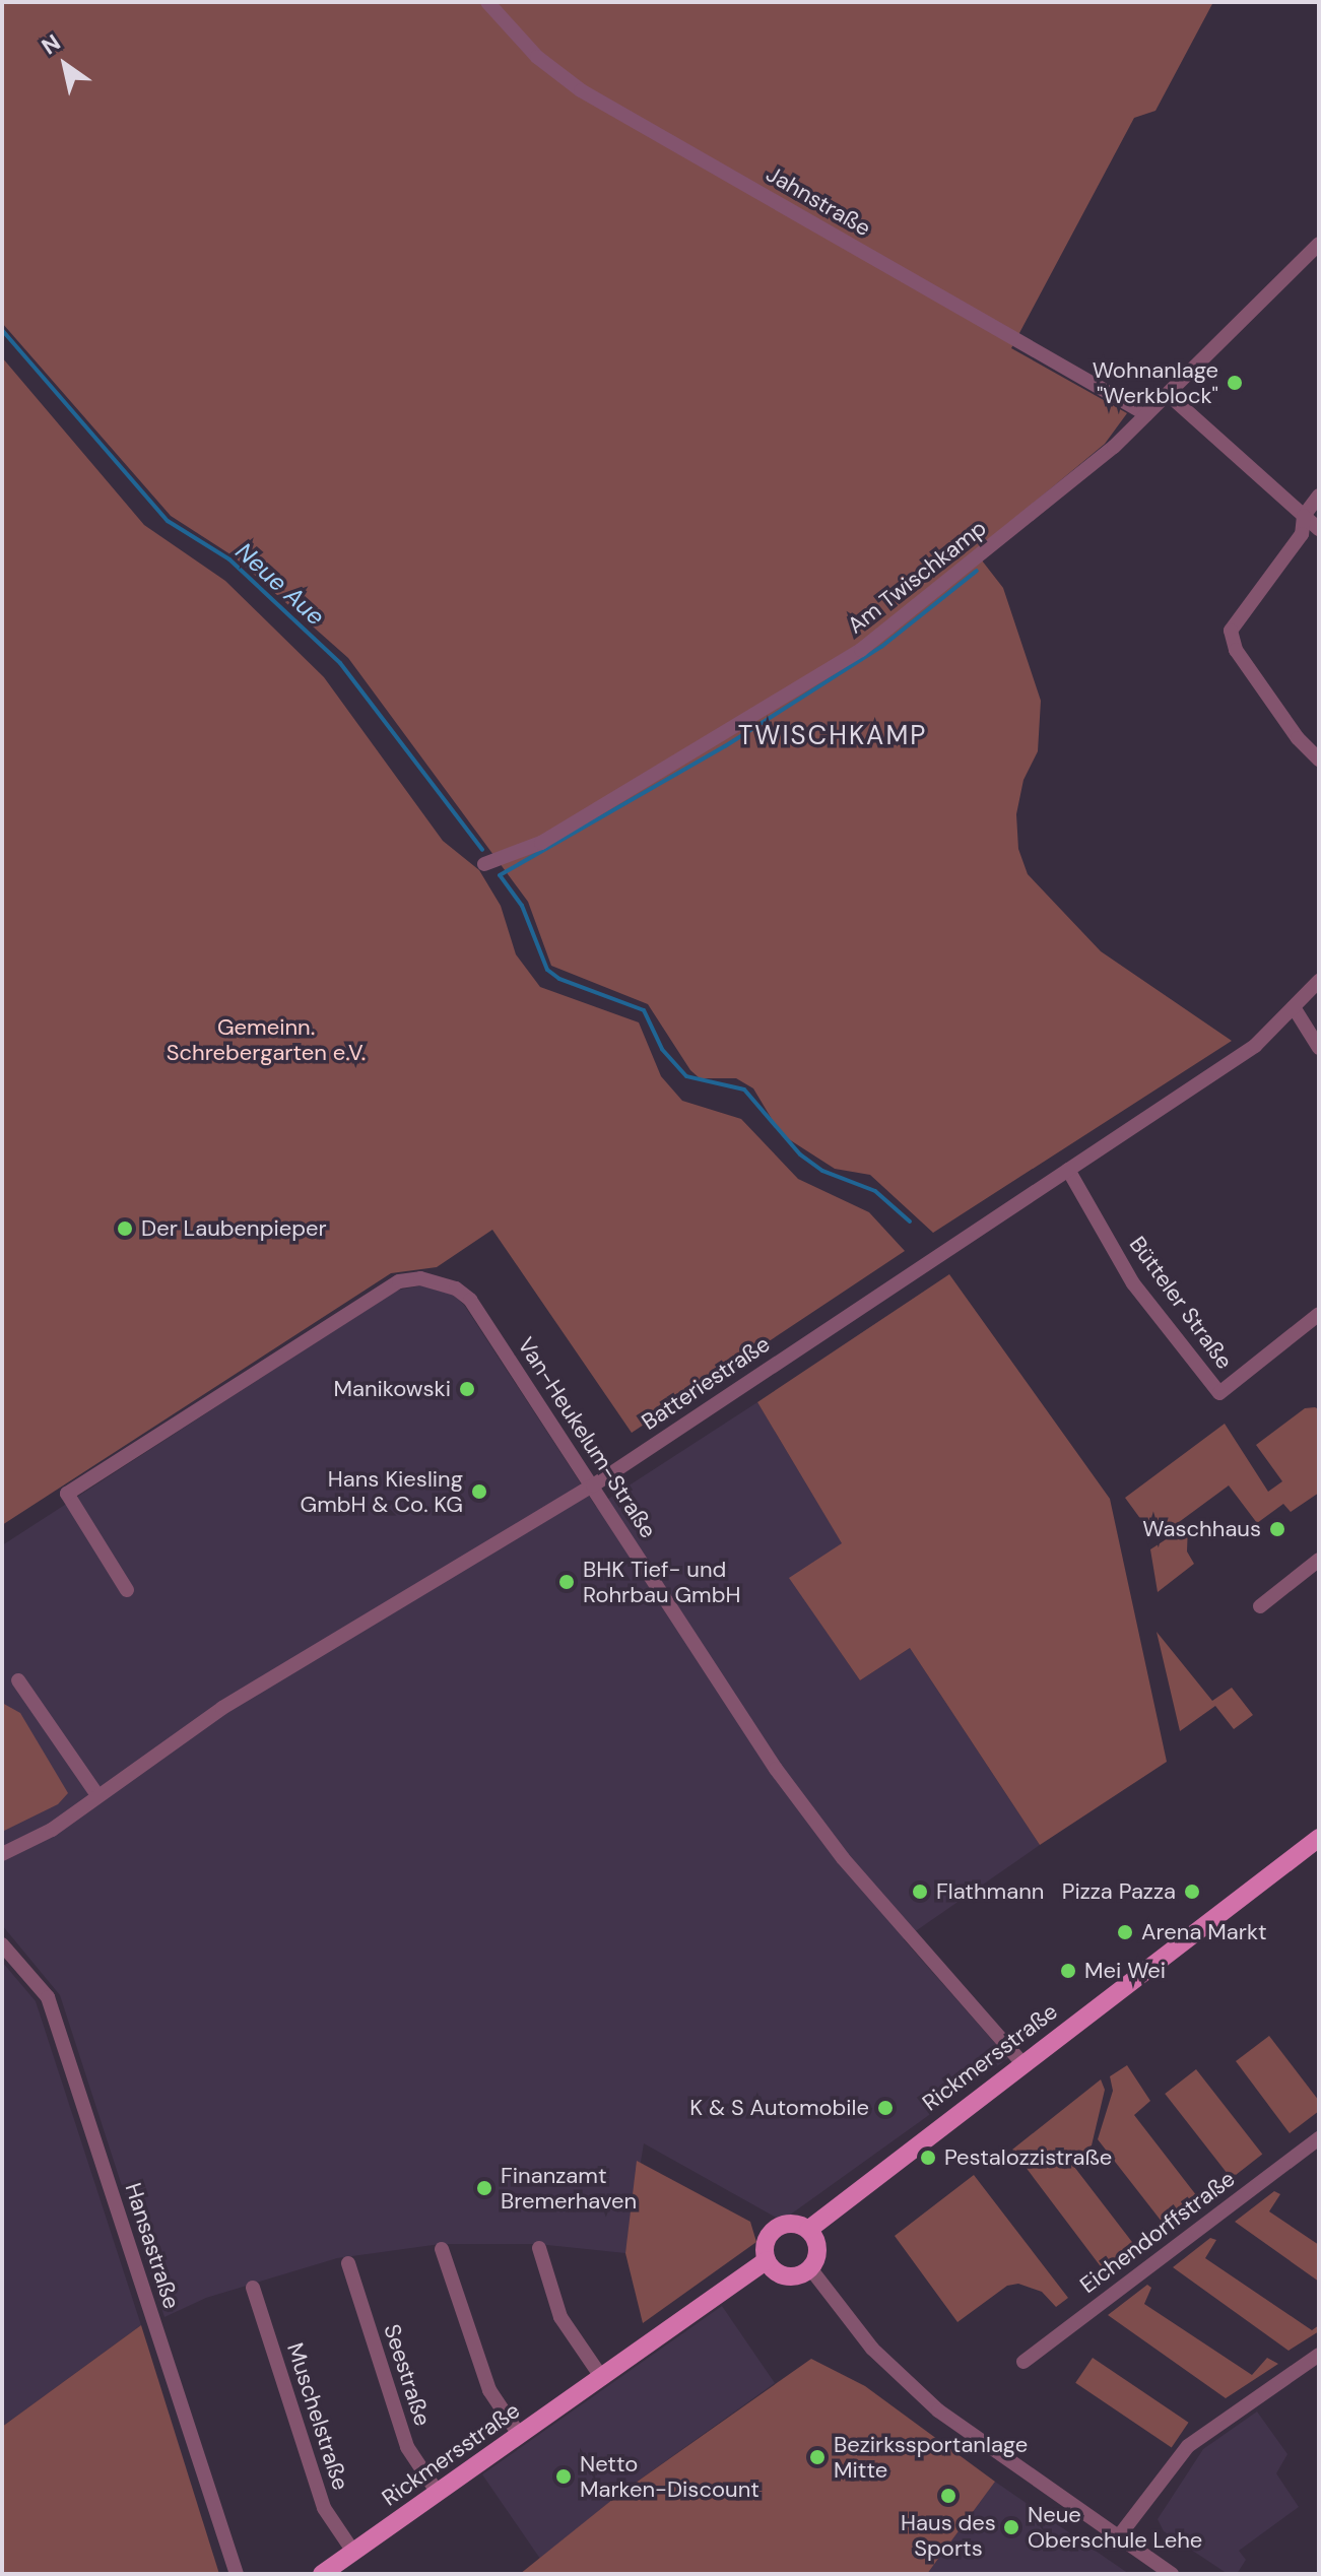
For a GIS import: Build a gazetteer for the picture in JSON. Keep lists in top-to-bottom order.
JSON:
{
  "streets": {
    "main road": ["Rickmersstraße"],
    "street": [
      "Jahnstraße",
      "Am Twischkamp",
      "Bütteler Straße",
      "Batteriestraße",
      "Van-Heukelum-Straße",
      "Eichendorffstraße",
      "Hansastraße",
      "Seestraße",
      "Muschelstraße"
    ]
  },
  "crossings": [
    ["Jahnstraße", "Am Twischkamp"],
    ["Bütteler Straße", "Batteriestraße"],
    ["Batteriestraße", "Van-Heukelum-Straße"],
    ["Van-Heukelum-Straße", "Rickmersstraße"],
    ["Rickmersstraße", "Seestraße"],
    ["Rickmersstraße", "Muschelstraße"]
  ],
  "districts": ["TWISCHKAMP"],
  "water": ["Neue Aue"],
  "parks": ["Gemeinn. Schrebergarten e.V."],
  "places": [
    "Wohnanlage \"Werkblock\"",
    "Der Laubenpieper",
    "Manikowski",
    "Hans Kiesling GmbH & Co. KG",
    "Waschhaus",
    "BHK Tief- und Rohrbau GmbH",
    "Flathmann",
    "Pizza Pazza",
    "Arena Markt",
    "Mei Wei",
    "K & S Automobile",
    "Pestalozzistraße",
    "Finanzamt Bremerhaven",
    "Bezirkssportanlage Mitte",
    "Netto Marken-Discount",
    "Haus des Sports",
    "Neue Oberschule Lehe"
  ],
  "north": "top left"
}
